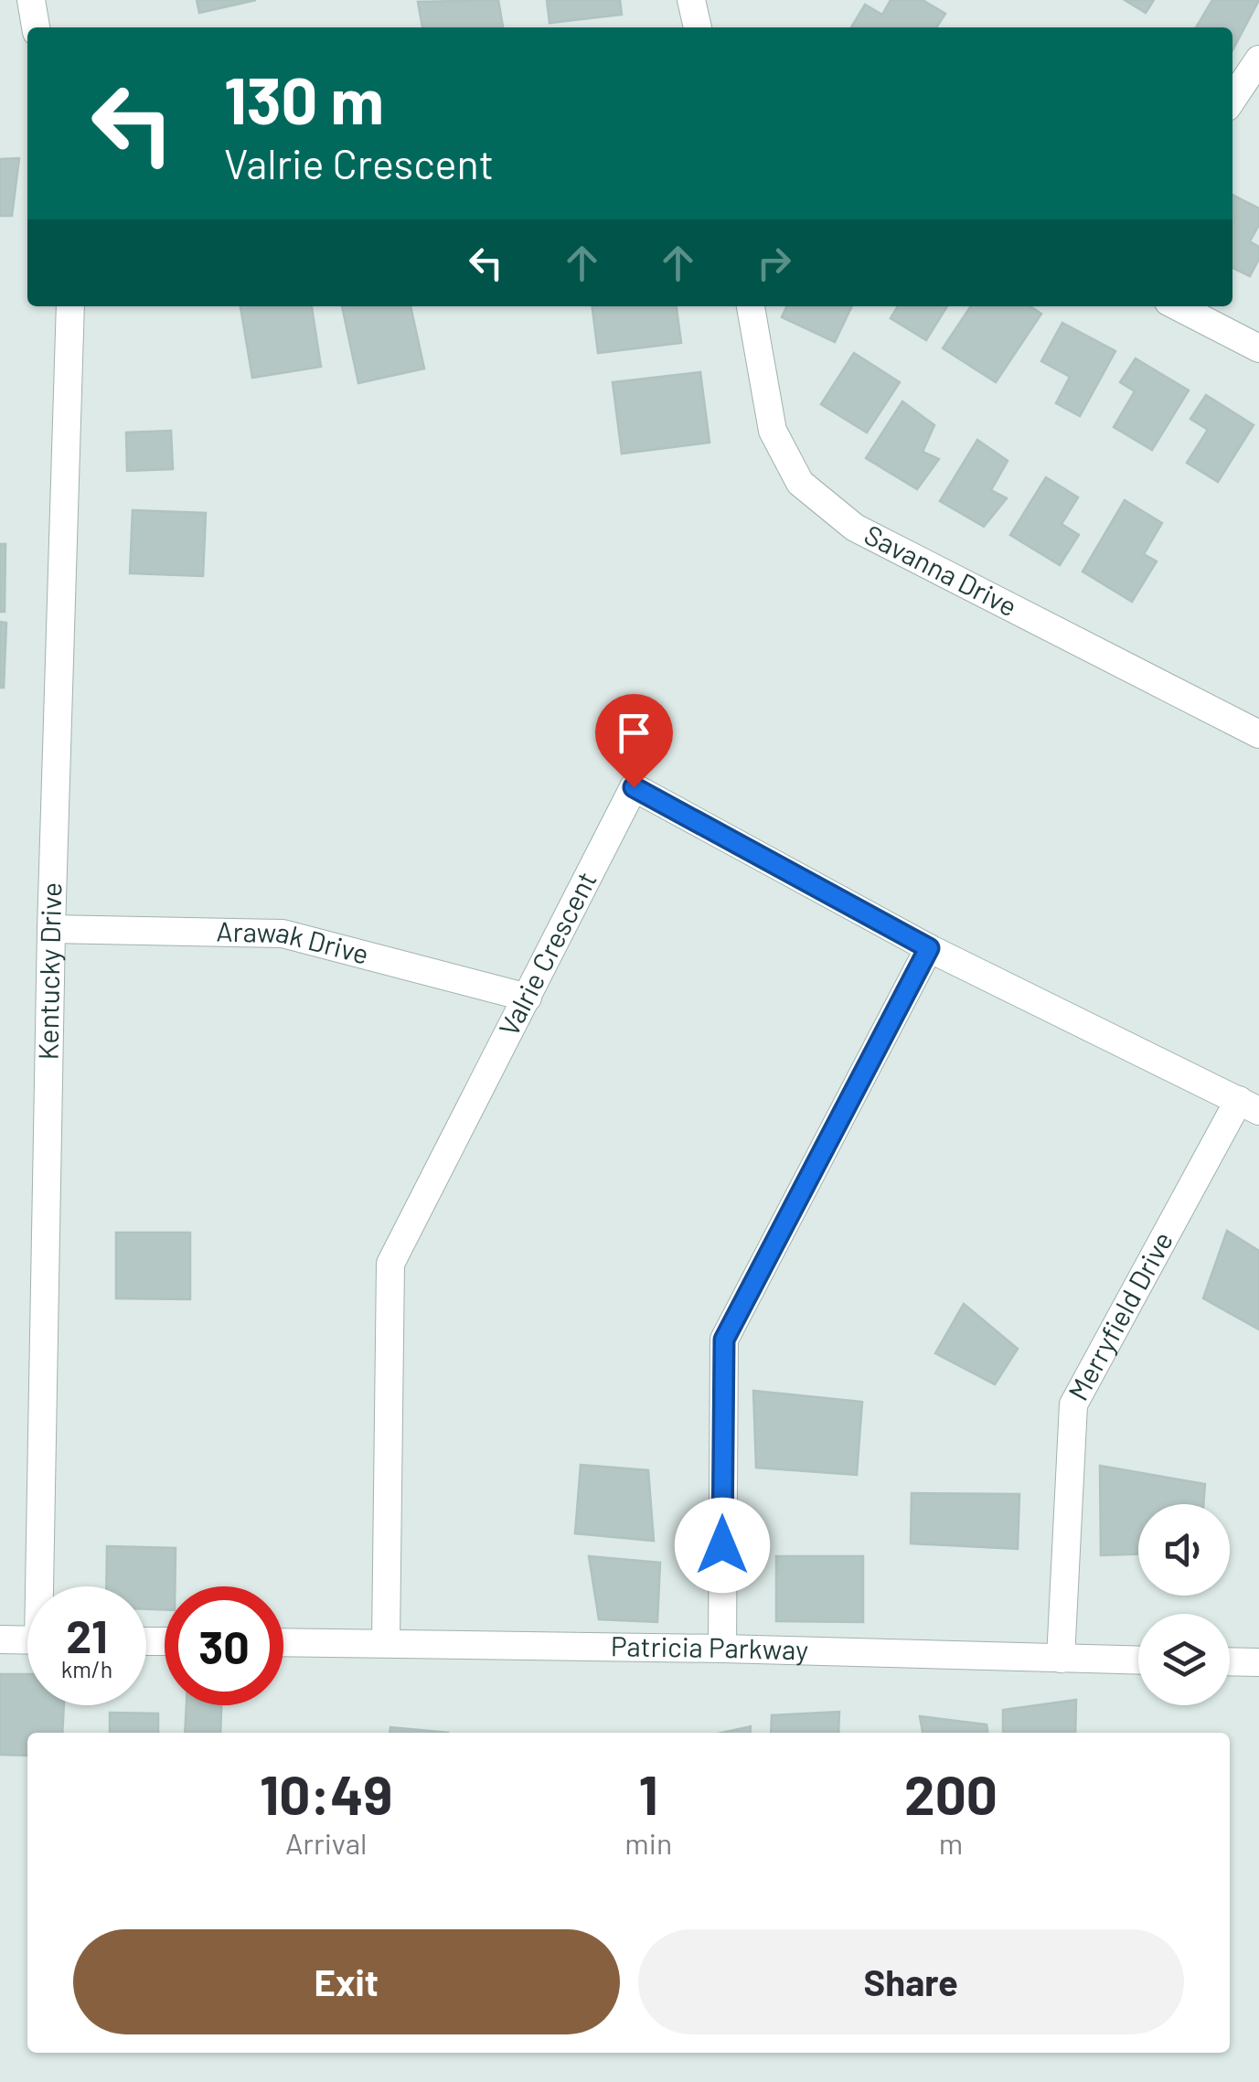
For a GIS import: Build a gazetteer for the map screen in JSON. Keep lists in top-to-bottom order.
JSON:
{
  "streets": {
    "street": [
      "Savanna Drive",
      "Arawak Drive",
      "Valrie Crescent",
      "Kentucky Drive",
      "Merryfield Drive",
      "Patricia Parkway"
    ]
  },
  "crossings": [
    ["Arawak Drive", "Valrie Crescent"],
    ["Arawak Drive", "Kentucky Drive"],
    ["Valrie Crescent", "Merryfield Drive"],
    ["Valrie Crescent", "Patricia Parkway"],
    ["Merryfield Drive", "Patricia Parkway"]
  ],
  "page": {
    "turn": ["130 m", "Valrie Crescent"],
    "speed": "21 km/h",
    "limit": "30",
    "eta": [
      "10:49",
      "Arrival",
      "1",
      "min",
      "200",
      "m"
    ],
    "buttons": ["Exit", "Share"]
  }
}
